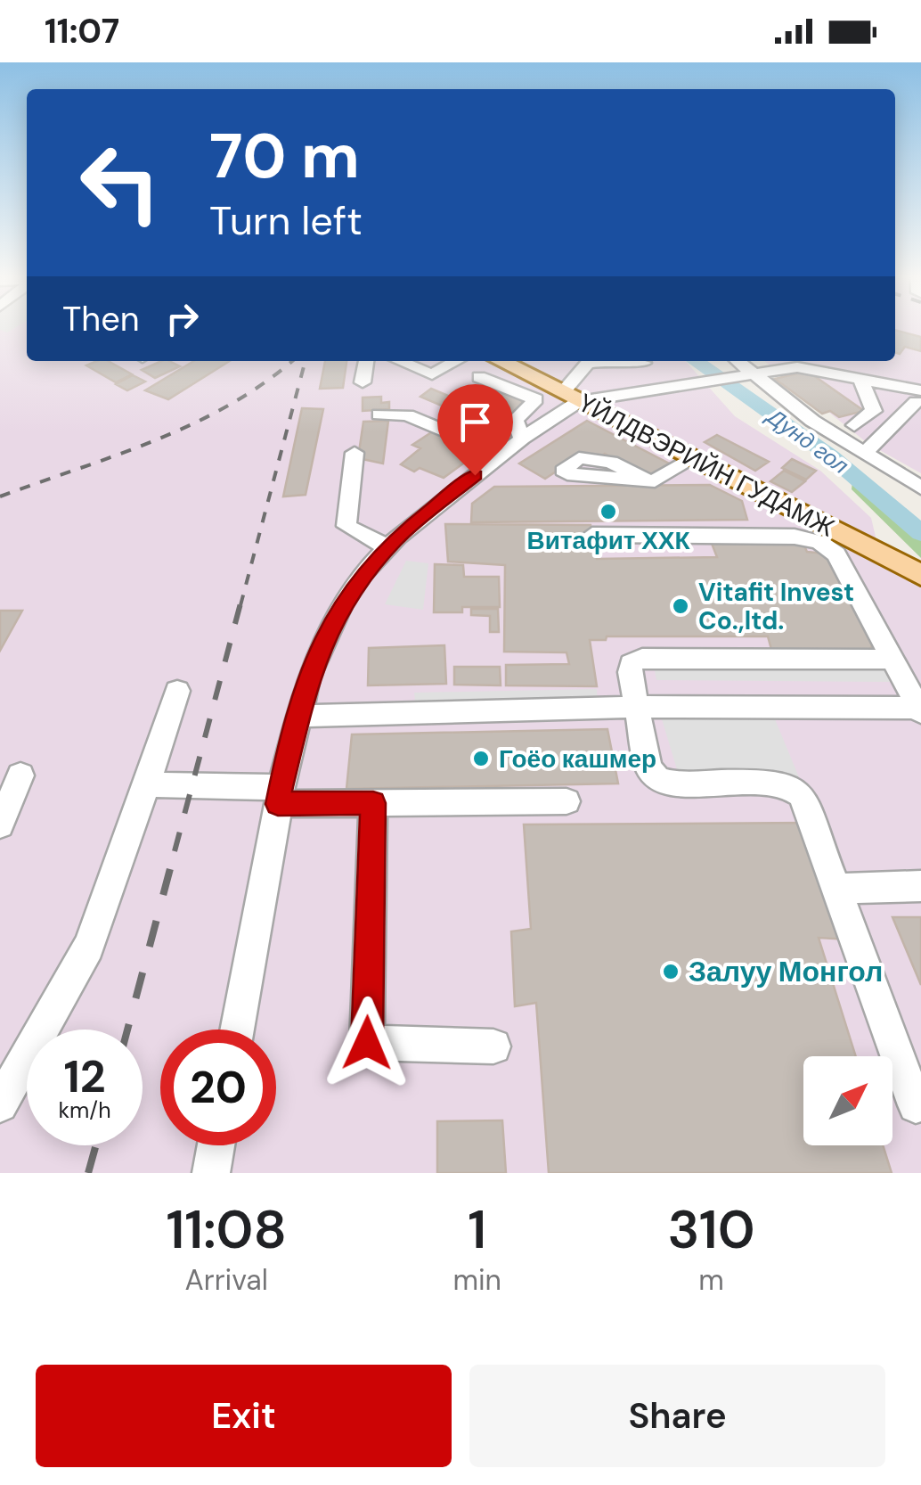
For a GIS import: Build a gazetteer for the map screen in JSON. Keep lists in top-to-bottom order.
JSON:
{
  "streets": {
    "main road": ["YЙЛДВЭРИЙН ГУДАМЖ"]
  },
  "water": ["Дунд гол"],
  "places": [
    "Витафит ХХК",
    "Vitafit Invest Co.,ltd.",
    "Гоёо кашмер",
    "Залуу Монгол"
  ],
  "north": "top right",
  "page": {
    "status": "11:07",
    "turn": ["70 m", "Turn left"],
    "then": "Then",
    "speed": "12 km/h",
    "limit": "20",
    "eta": [
      "11:08",
      "Arrival",
      "1",
      "min",
      "310",
      "m"
    ],
    "buttons": ["Exit", "Share"]
  }
}
